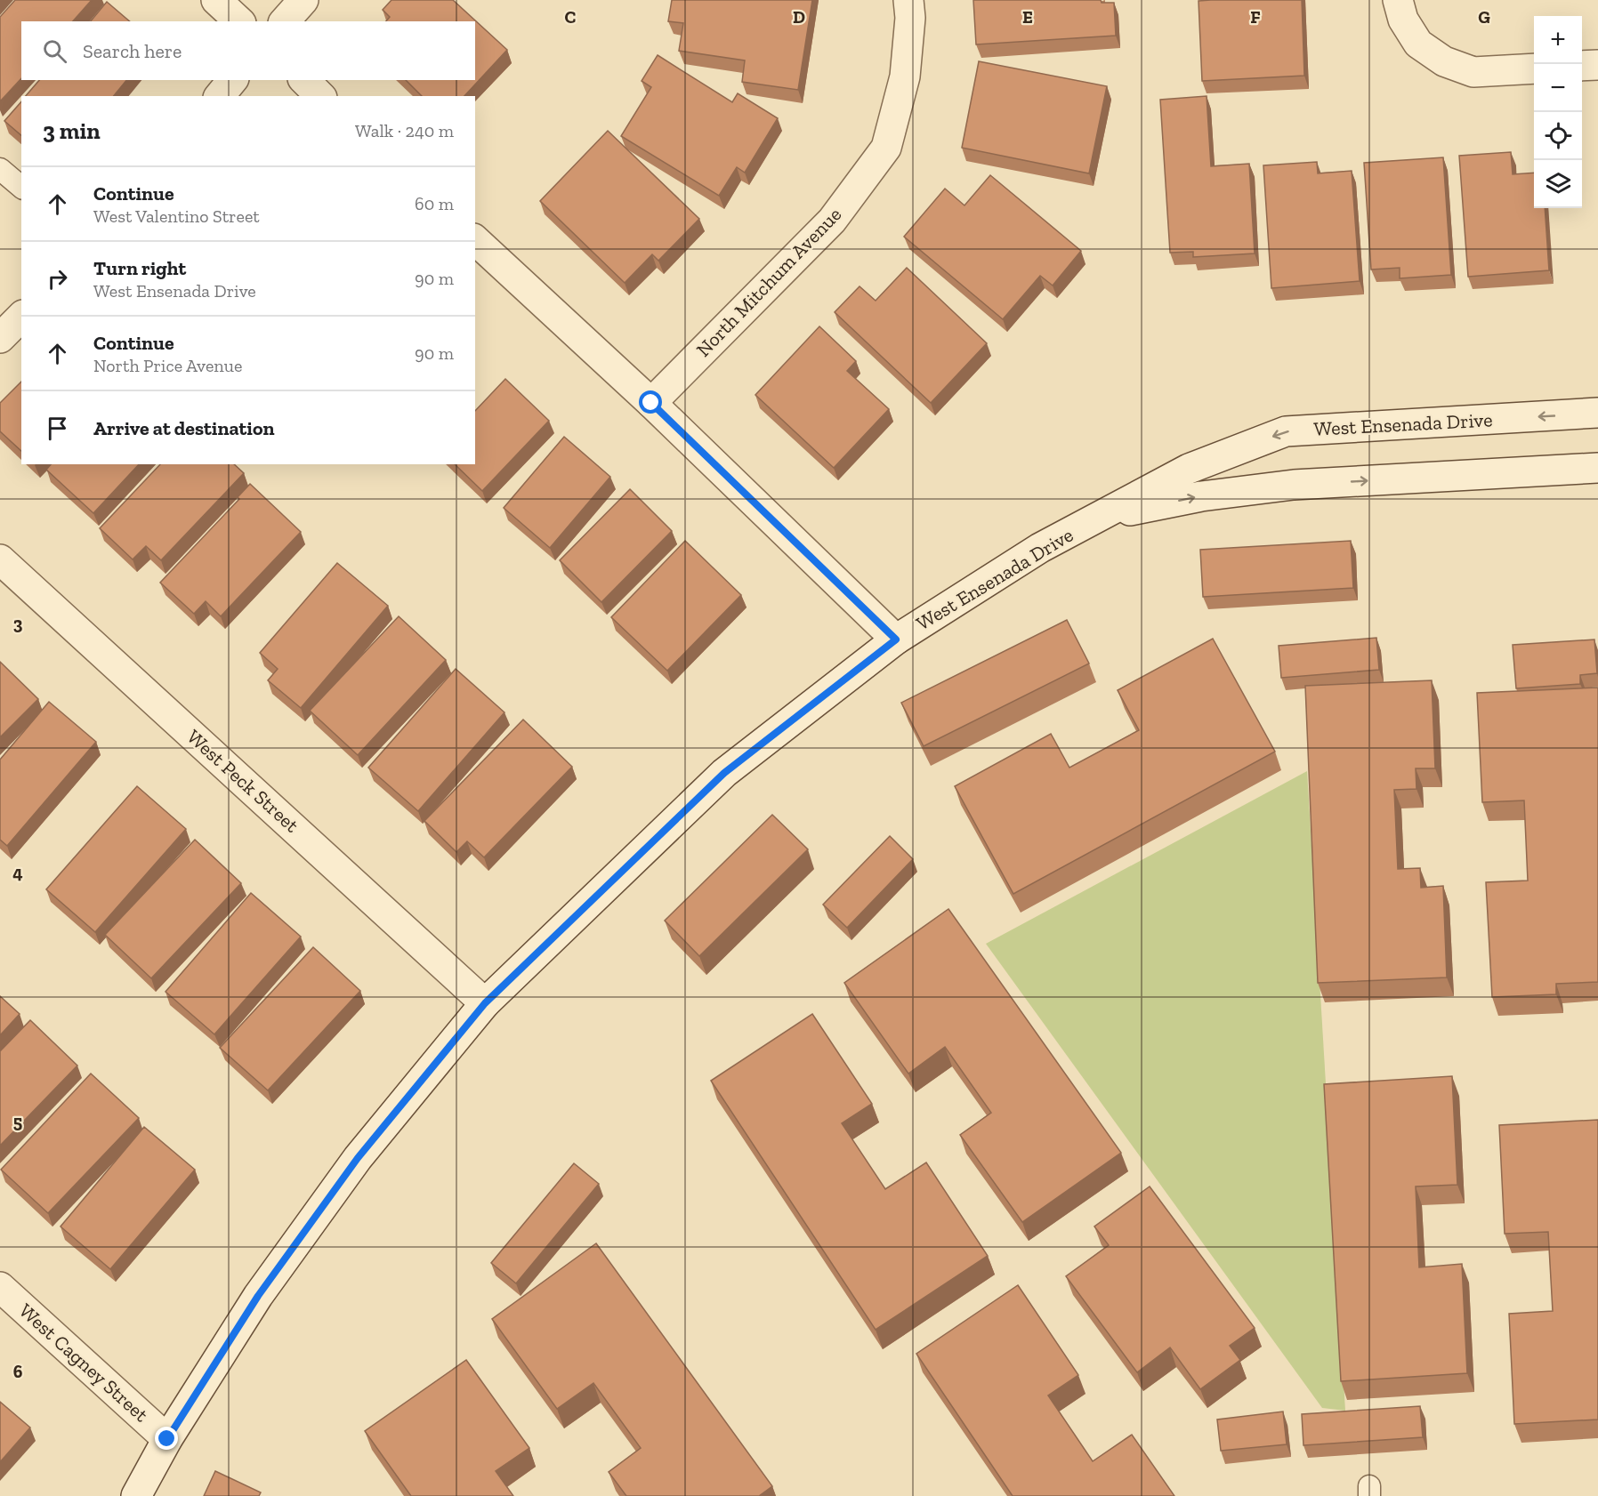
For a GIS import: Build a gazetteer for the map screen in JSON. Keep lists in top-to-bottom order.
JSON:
{
  "streets": {
    "street": [
      "North Mitchum Avenue",
      "West Ensenada Drive",
      "West Peck Street",
      "West Cagney Street"
    ]
  },
  "crossings": [
    ["West Ensenada Drive", "West Peck Street"],
    ["West Ensenada Drive", "West Cagney Street"]
  ],
  "page": {
    "map_buttons": ["+", "−"],
    "search": "Search here",
    "heading": ["3 min", "Walk · 240 m"],
    "list": [
      ["Continue", "West Valentino Street", "60 m"],
      ["Turn right", "West Ensenada Drive", "90 m"],
      ["Continue", "North Price Avenue", "90 m"],
      "Arrive at destination"
    ]
  },
  "grid": {
    "columns": [
      "C",
      "D",
      "E",
      "F",
      "G"
    ],
    "rows": [
      "3",
      "4",
      "5",
      "6"
    ]
  }
}
